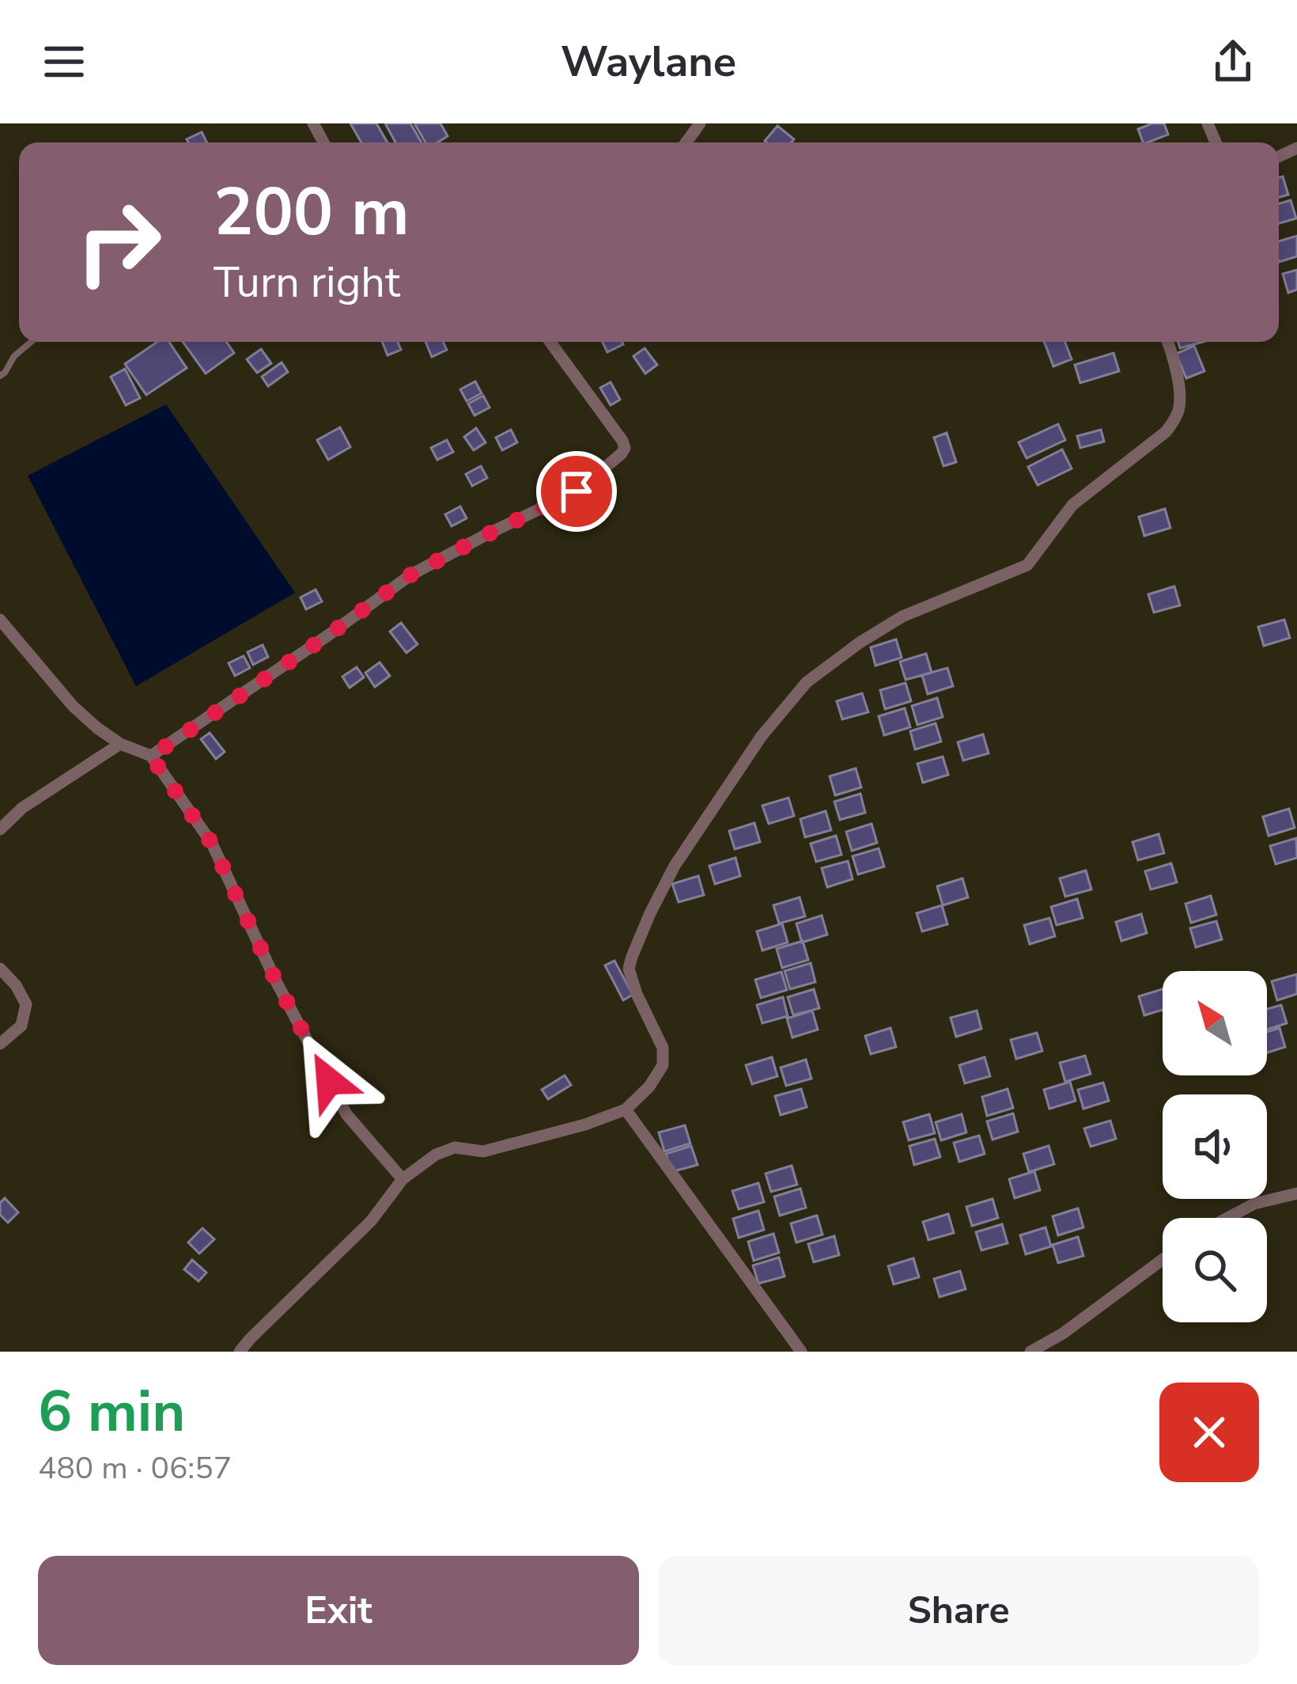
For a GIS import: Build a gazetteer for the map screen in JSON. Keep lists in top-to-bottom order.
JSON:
{
  "north": "top left",
  "page": {
    "header": "Waylane",
    "turn": ["200 m", "Turn right"],
    "heading": ["6 min", "480 m · 06:57"],
    "buttons": ["Exit", "Share"]
  }
}
